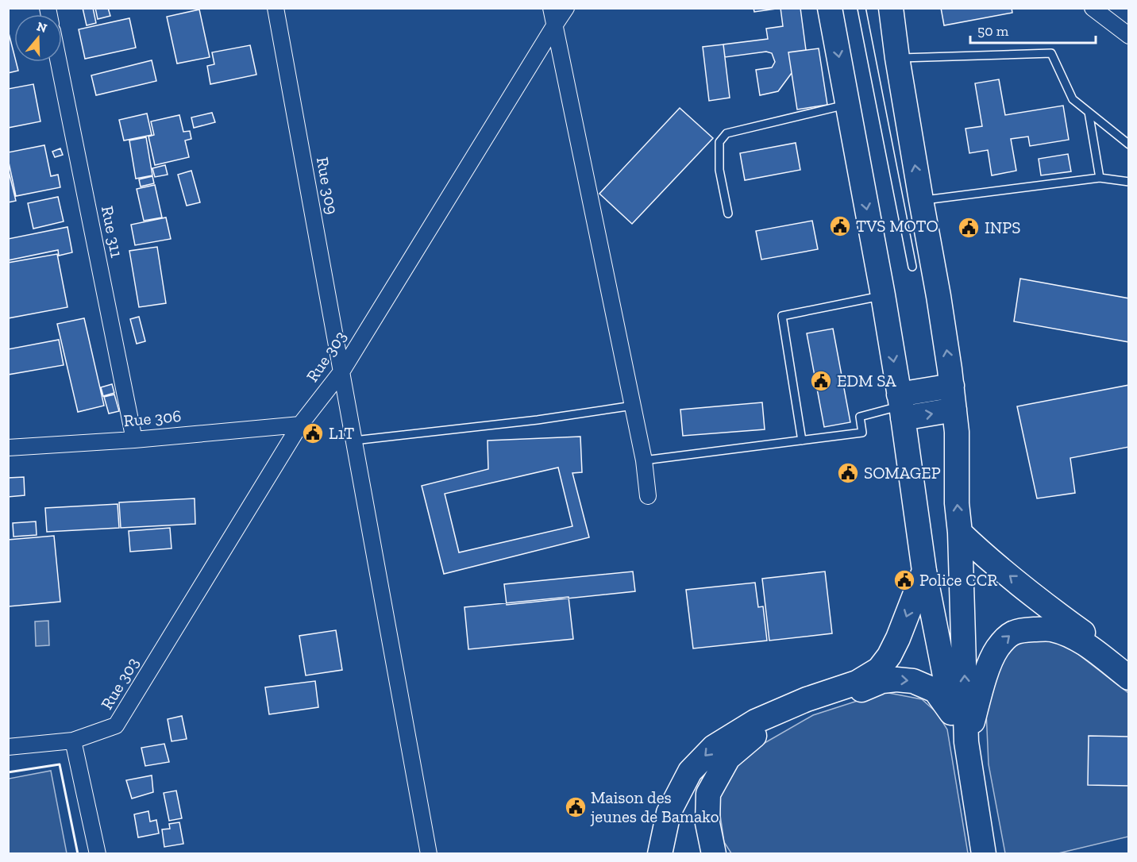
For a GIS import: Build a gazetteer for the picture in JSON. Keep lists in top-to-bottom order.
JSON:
{
  "streets": {
    "street": [
      "Rue 309",
      "Rue 311",
      "Rue 303",
      "Rue 306"
    ]
  },
  "crossings": [
    ["Rue 309", "Rue 303"],
    ["Rue 311", "Rue 306"],
    ["Rue 303", "Rue 306"]
  ],
  "places": {
    "public building": [
      "TVS MOTO",
      "INPS",
      "EDM SA",
      "L1T",
      "SOMAGEP",
      "Police CCR",
      "Maison des jeunes de Bamako"
    ]
  },
  "scale_bar": "50 m",
  "north": "top"
}
